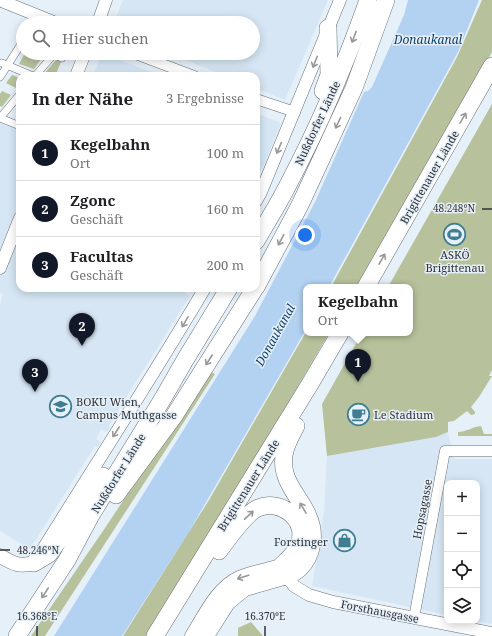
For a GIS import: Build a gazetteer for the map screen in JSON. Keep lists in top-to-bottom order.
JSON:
{
  "streets": {
    "highway": ["Nußdorfer Lände", "Brigittenauer Lände"],
    "street": ["Hopsagasse", "Forsthausgasse"]
  },
  "crossings": [
    ["Hopsagasse", "Forsthausgasse"]
  ],
  "one_way": ["Nußdorfer Lände"],
  "water": ["Donaukanal"],
  "places": {
    "sports": ["ASKÖ Brigittenau"],
    "school or university": ["BOKU Wien, Campus Muthgasse"],
    "cafe": ["Le Stadium"],
    "shop": ["Forstinger"]
  },
  "page": {
    "search": "Hier suchen",
    "heading": ["In der Nähe", "3 Ergebnisse"],
    "list": [
      {
        "mark": "1",
        "name": "Kegelbahn",
        "note": "Ort",
        "value": "100 m"
      },
      {
        "mark": "2",
        "name": "Zgonc",
        "note": "Geschäft",
        "value": "160 m"
      },
      {
        "mark": "3",
        "name": "Facultas",
        "note": "Geschäft",
        "value": "200 m"
      }
    ],
    "popup": ["Kegelbahn", "Ort"],
    "pins": ["2", "1", "3"],
    "map_buttons": ["+", "−"]
  },
  "coordinates": [
    "48.248°N",
    "48.246°N",
    "16.368°E",
    "16.370°E"
  ]
}
